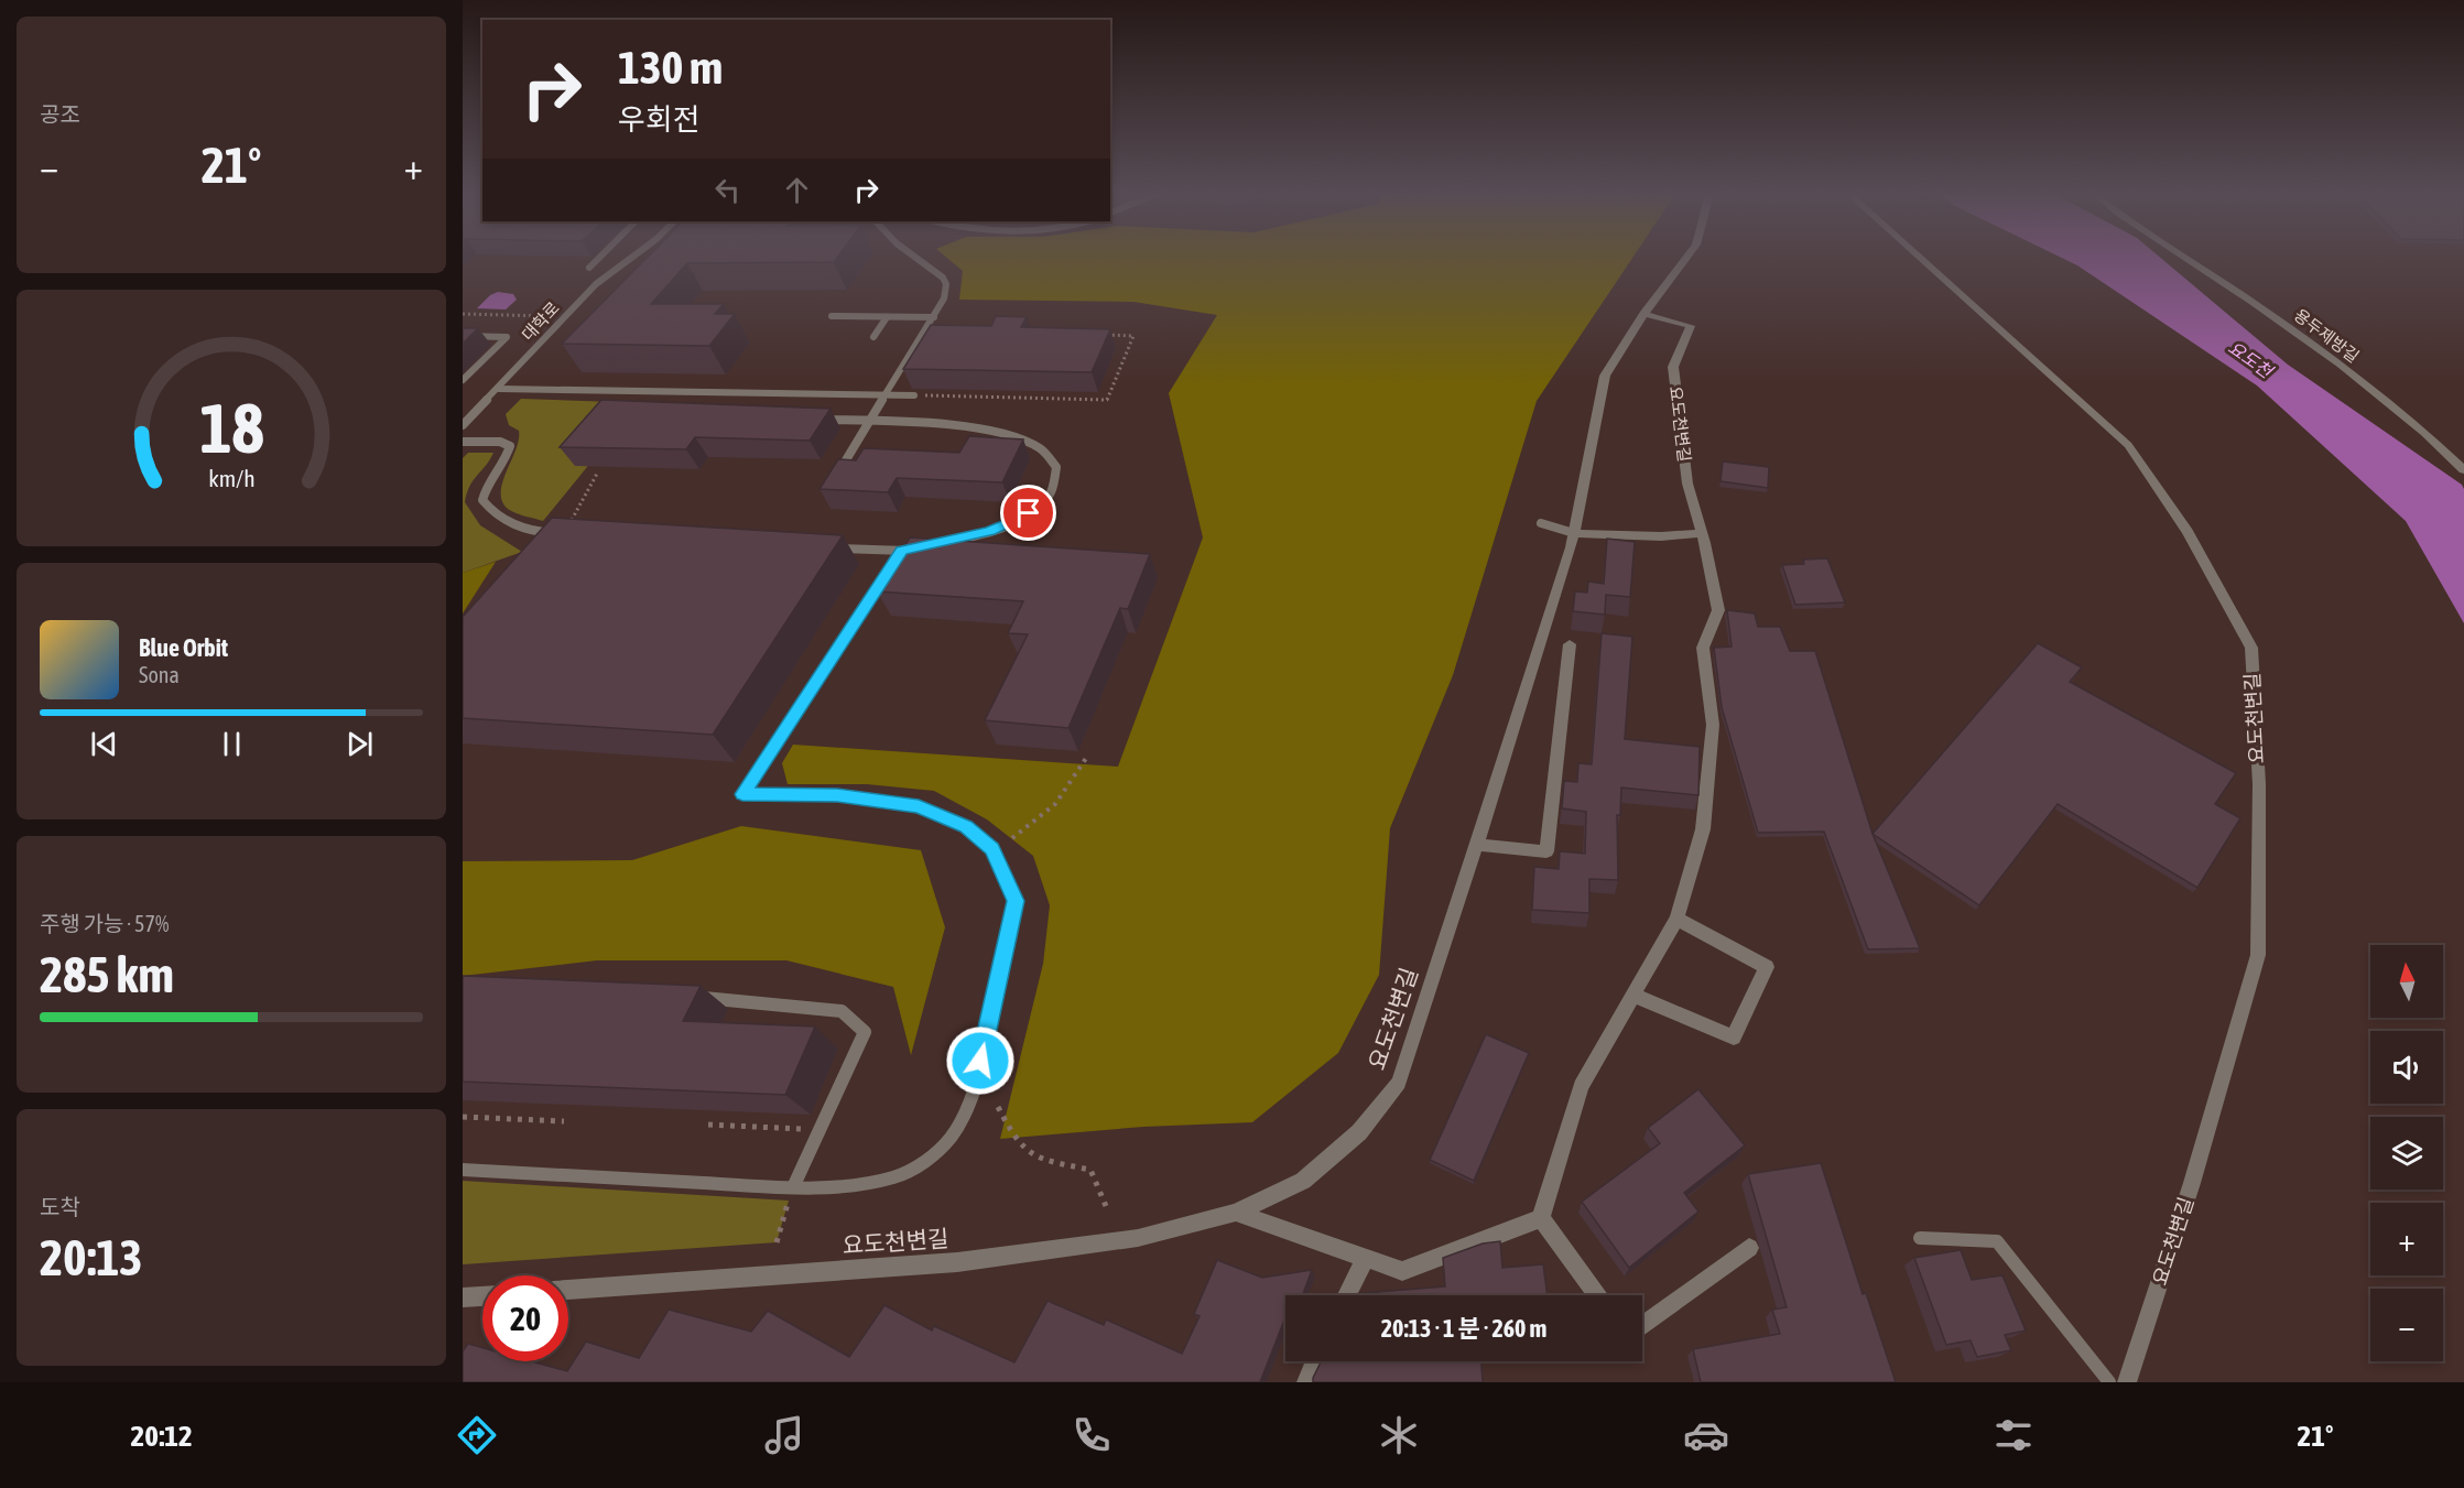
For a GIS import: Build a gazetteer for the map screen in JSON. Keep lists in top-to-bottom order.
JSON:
{
  "streets": {
    "street": ["용두제방길", "요도천변길"],
    "lane": ["대학로"]
  },
  "water": ["요도천"],
  "north": "top",
  "page": {
    "tile": [
      "공조",
      ["주행 가능 · 57%", "285 km"],
      ["도착", "20:13"]
    ],
    "turn": ["130 m", "우회전"],
    "heat": ["−", "21°", "+"],
    "song": ["Blue Orbit", "Sona"],
    "map_buttons": ["+", "−"],
    "limit": "20",
    "trip": "20:13 · 1 분 · 260 m",
    "tabs": ["20:12", "21°"],
    "gauge": ["18", "km/h"]
  }
}
